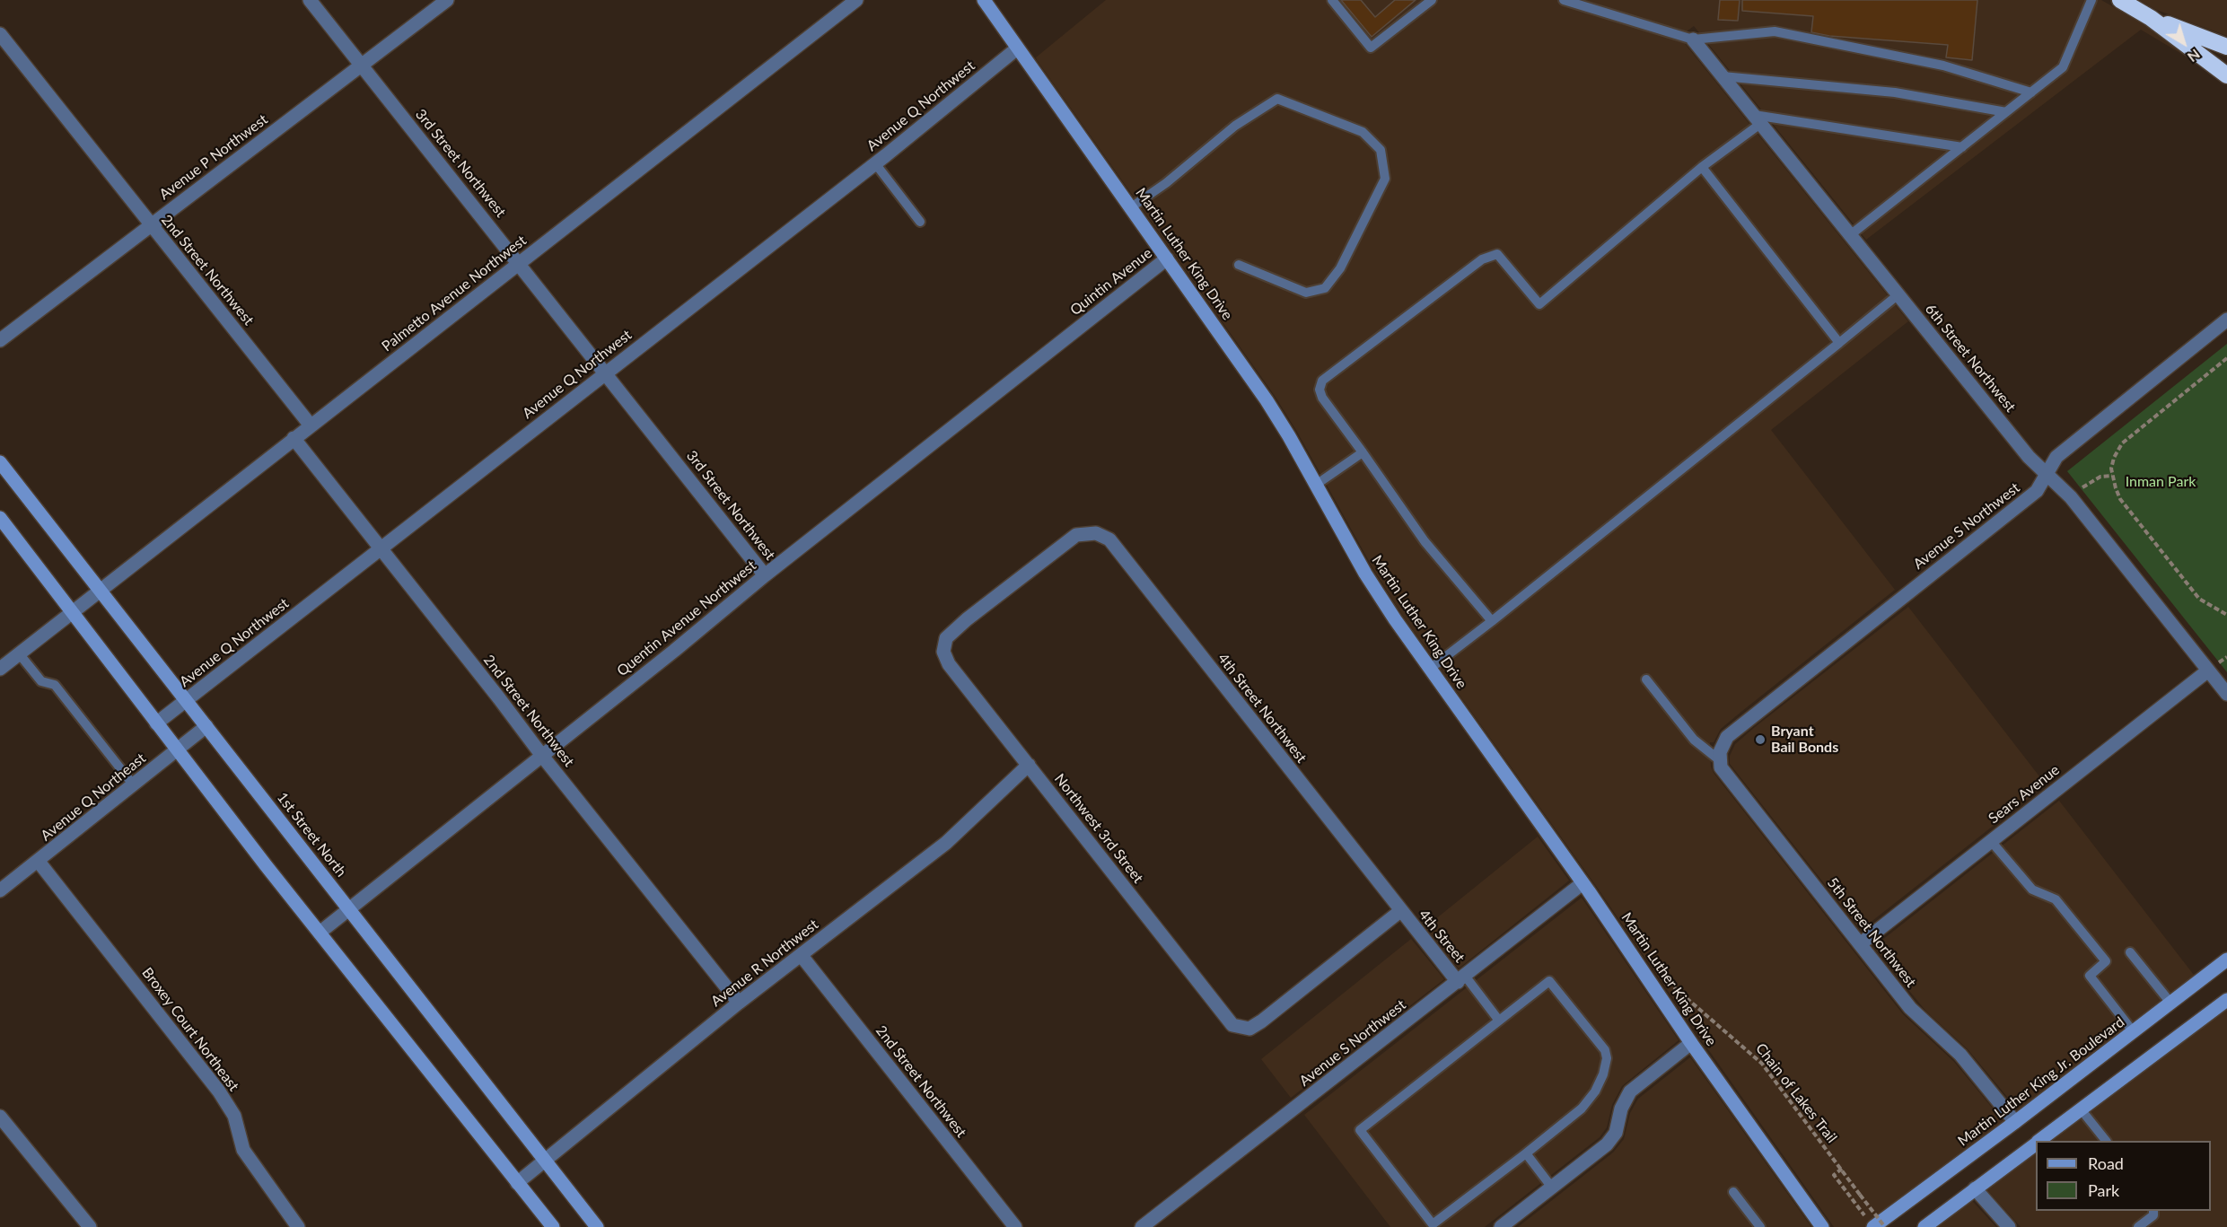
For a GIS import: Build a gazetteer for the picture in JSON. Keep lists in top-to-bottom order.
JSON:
{
  "streets": {
    "main road": ["Martin Luther King Drive", "1st Street North", "Martin Luther King Jr. Boulevard"],
    "street": [
      "Avenue Q Northwest",
      "Avenue P Northwest",
      "3rd Street Northwest",
      "2nd Street Northwest",
      "Quintin Avenue",
      "Palmetto Avenue Northwest",
      "6th Street Northwest",
      "Avenue S Northwest",
      "Quentin Avenue Northwest",
      "4th Street Northwest",
      "Sears Avenue",
      "Avenue Q Northeast",
      "Northwest 3rd Street",
      "5th Street Northwest",
      "4th Street",
      "Avenue R Northwest",
      "Broxey Court Northeast"
    ],
    "path": ["Chain of Lakes Trail"]
  },
  "crossings": [
    ["Avenue Q Northwest", "3rd Street Northwest"],
    ["Avenue Q Northwest", "Martin Luther King Drive"],
    ["Avenue Q Northwest", "2nd Street Northwest"],
    ["Avenue Q Northwest", "1st Street North"],
    ["Avenue P Northwest", "3rd Street Northwest"],
    ["Avenue P Northwest", "2nd Street Northwest"],
    ["3rd Street Northwest", "Palmetto Avenue Northwest"],
    ["3rd Street Northwest", "Quentin Avenue Northwest"],
    ["Martin Luther King Drive", "Quintin Avenue"],
    ["Martin Luther King Drive", "Avenue S Northwest"],
    ["2nd Street Northwest", "Palmetto Avenue Northwest"],
    ["2nd Street Northwest", "Quentin Avenue Northwest"],
    ["2nd Street Northwest", "Avenue R Northwest"],
    ["Quintin Avenue", "Quentin Avenue Northwest"],
    ["Palmetto Avenue Northwest", "1st Street North"],
    ["6th Street Northwest", "Avenue S Northwest"],
    ["6th Street Northwest", "Sears Avenue"],
    ["Avenue S Northwest", "5th Street Northwest"],
    ["Avenue S Northwest", "4th Street"],
    ["Quentin Avenue Northwest", "1st Street North"],
    ["4th Street Northwest", "Northwest 3rd Street"],
    ["4th Street Northwest", "4th Street"],
    ["Sears Avenue", "5th Street Northwest"],
    ["Avenue Q Northeast", "1st Street North"],
    ["Avenue Q Northeast", "Broxey Court Northeast"],
    ["Northwest 3rd Street", "4th Street"],
    ["Northwest 3rd Street", "Avenue R Northwest"],
    ["1st Street North", "Avenue R Northwest"],
    ["5th Street Northwest", "Martin Luther King Jr. Boulevard"]
  ],
  "parks": ["Inman Park"],
  "places": ["Bryant Bail Bonds"],
  "legend": ["Road", "Park"],
  "north": "bottom right"
}
